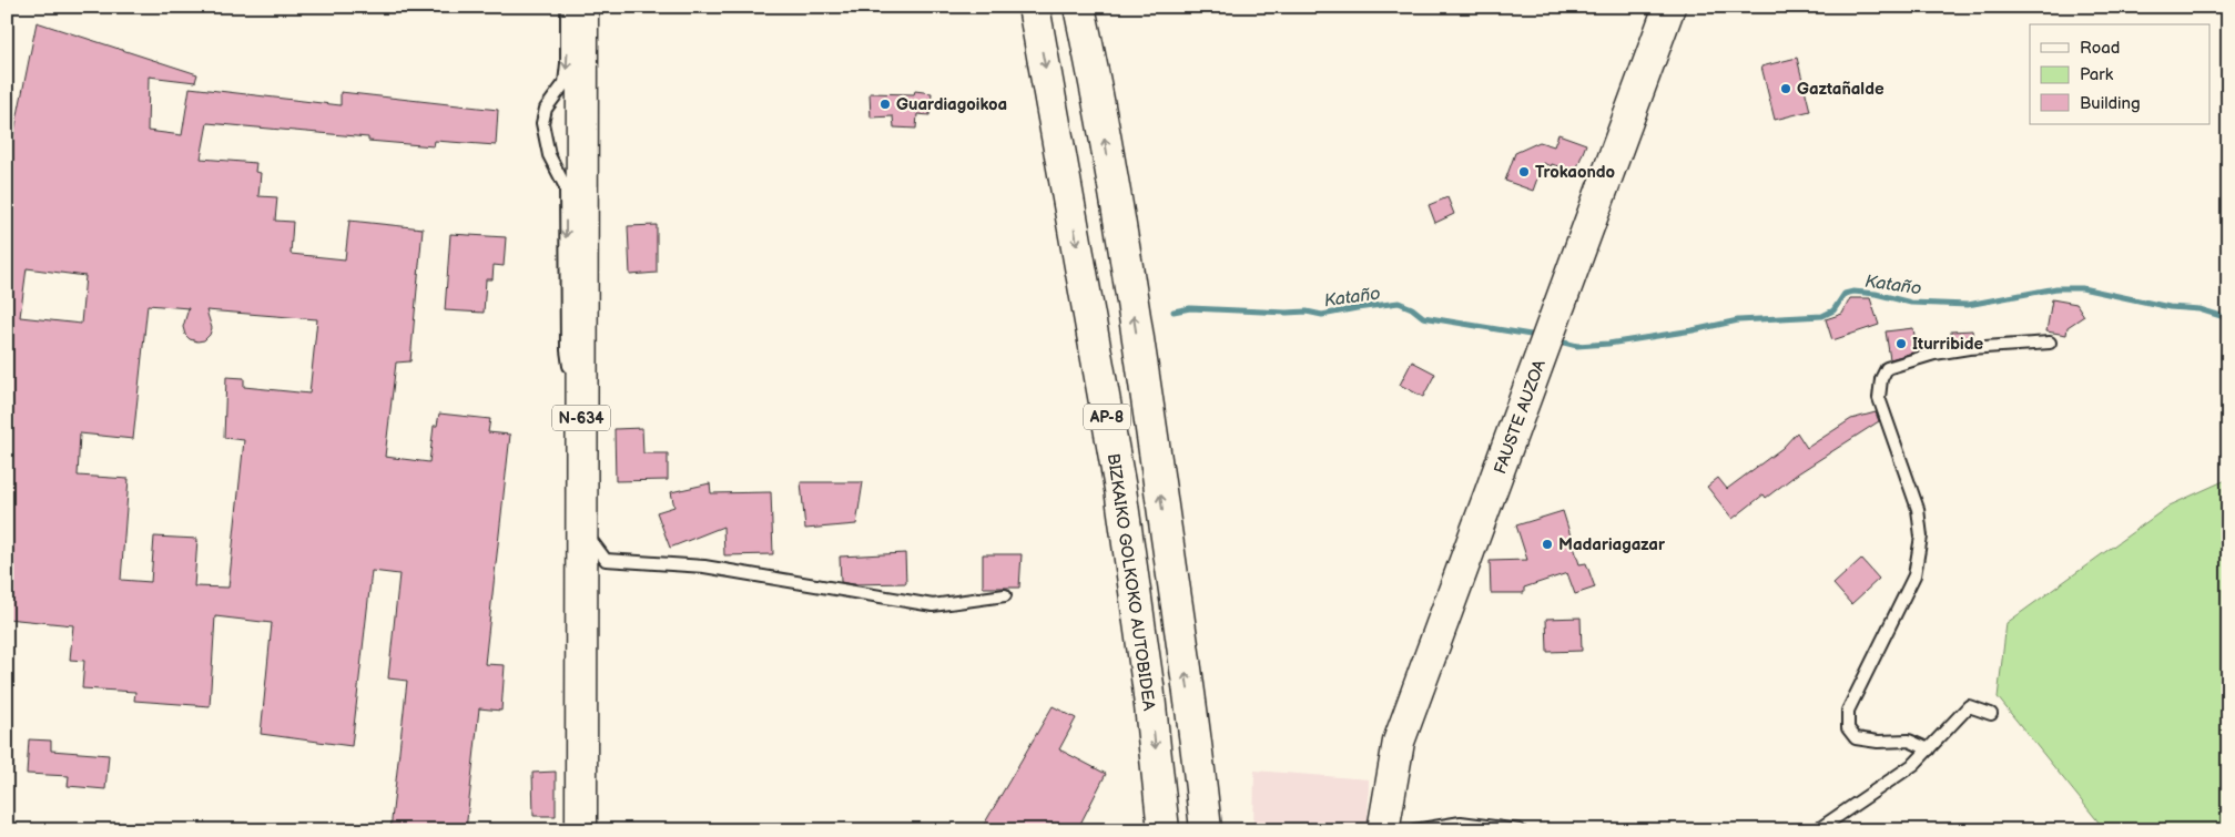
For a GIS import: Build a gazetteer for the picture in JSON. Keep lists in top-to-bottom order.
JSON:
{
  "streets": {
    "main road": [
      "AP-8",
      "FAUSTE AUZOA",
      "N-634",
      "BIZKAIKO GOLKOKO AUTOBIDEA"
    ]
  },
  "water": ["Kataño"],
  "places": [
    "Gaztañalde",
    "Guardiagoikoa",
    "Trokaondo",
    "Iturribide",
    "Madariagazar"
  ],
  "legend": ["Road", "Park", "Building"]
}
